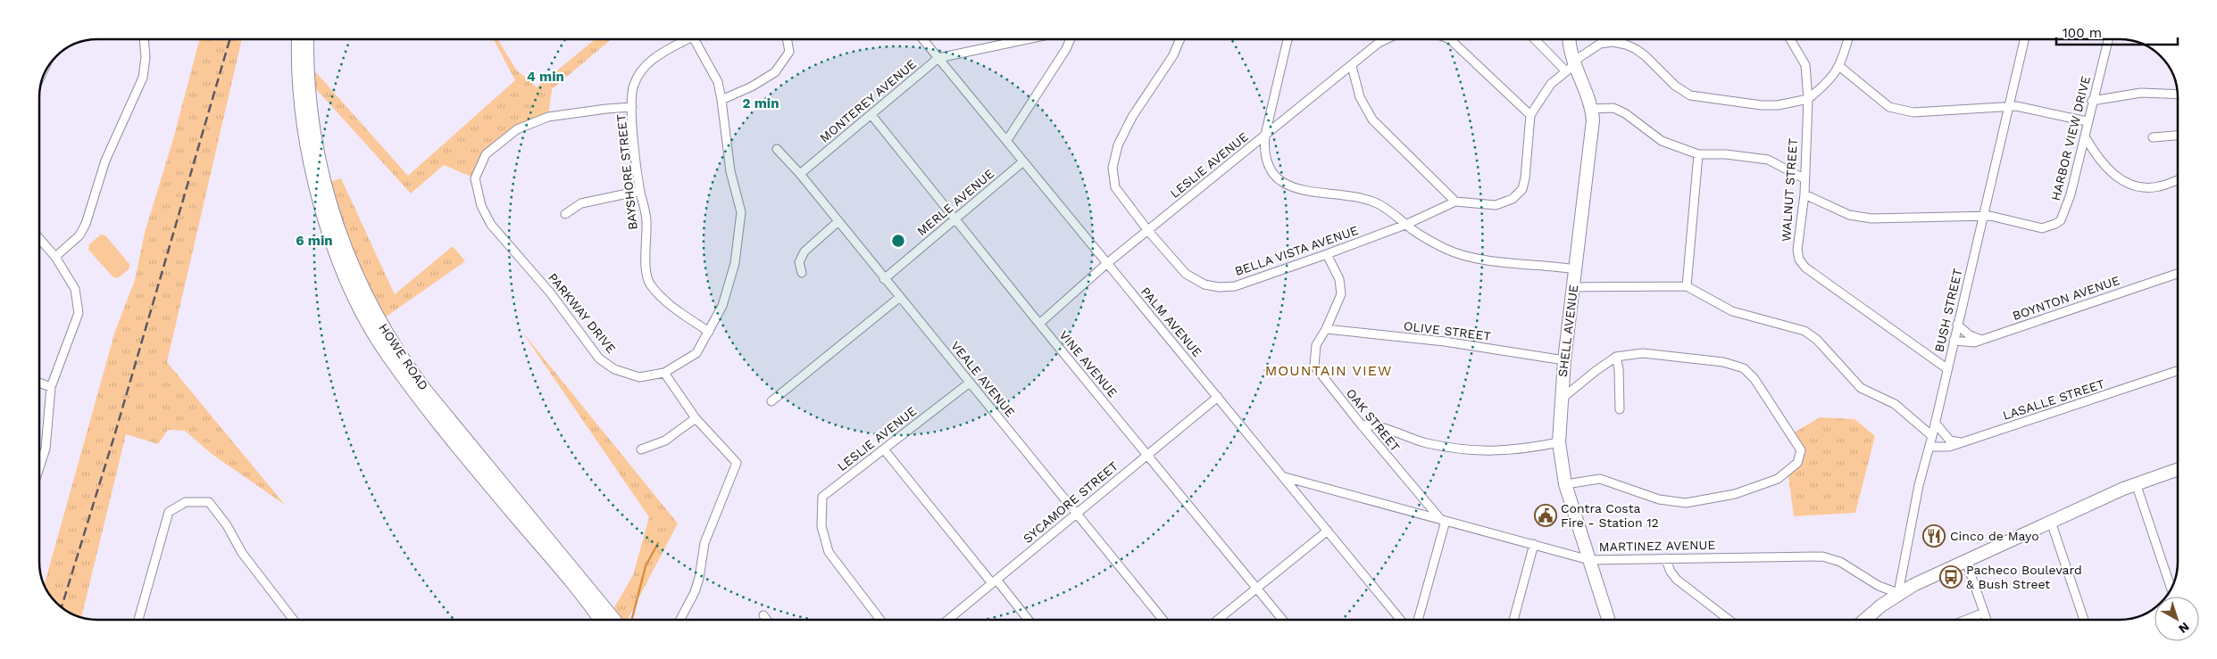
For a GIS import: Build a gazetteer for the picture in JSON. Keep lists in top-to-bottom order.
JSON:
{
  "streets": {
    "street": [
      "MONTEREY AVENUE",
      "HARBOR VIEW DRIVE",
      "LESLIE AVENUE",
      "BAYSHORE STREET",
      "WALNUT STREET",
      "MERLE AVENUE",
      "BELLA VISTA AVENUE",
      "BOYNTON AVENUE",
      "BUSH STREET",
      "PARKWAY DRIVE",
      "PALM AVENUE",
      "OLIVE STREET",
      "SHELL AVENUE",
      "HOWE ROAD",
      "VINE AVENUE",
      "VEALE AVENUE",
      "LASALLE STREET",
      "OAK STREET",
      "SYCAMORE STREET",
      "MARTINEZ AVENUE"
    ]
  },
  "crossings": [
    ["MONTEREY AVENUE", "PALM AVENUE"],
    ["MONTEREY AVENUE", "VINE AVENUE"],
    ["MONTEREY AVENUE", "VEALE AVENUE"],
    ["HARBOR VIEW DRIVE", "BUSH STREET"],
    ["LESLIE AVENUE", "BELLA VISTA AVENUE"],
    ["LESLIE AVENUE", "PALM AVENUE"],
    ["LESLIE AVENUE", "VINE AVENUE"],
    ["LESLIE AVENUE", "VEALE AVENUE"],
    ["BAYSHORE STREET", "PARKWAY DRIVE"],
    ["WALNUT STREET", "BELLA VISTA AVENUE"],
    ["WALNUT STREET", "BUSH STREET"],
    ["MERLE AVENUE", "PALM AVENUE"],
    ["MERLE AVENUE", "VINE AVENUE"],
    ["MERLE AVENUE", "VEALE AVENUE"],
    ["BELLA VISTA AVENUE", "SHELL AVENUE"],
    ["BELLA VISTA AVENUE", "OAK STREET"],
    ["BOYNTON AVENUE", "BUSH STREET"],
    ["BUSH STREET", "LASALLE STREET"],
    ["BUSH STREET", "MARTINEZ AVENUE"],
    ["PALM AVENUE", "SYCAMORE STREET"],
    ["PALM AVENUE", "MARTINEZ AVENUE"],
    ["OLIVE STREET", "SHELL AVENUE"],
    ["OLIVE STREET", "OAK STREET"],
    ["SHELL AVENUE", "MARTINEZ AVENUE"],
    ["VINE AVENUE", "SYCAMORE STREET"],
    ["VEALE AVENUE", "SYCAMORE STREET"],
    ["OAK STREET", "MARTINEZ AVENUE"]
  ],
  "districts": ["MOUNTAIN VIEW"],
  "places": {
    "public building": ["Contra Costa Fire - Station 12"],
    "restaurant": ["Cinco de Mayo"],
    "bus stop": ["Pacheco Boulevard & Bush Street"]
  },
  "scale_bar": "100 m",
  "north": "bottom right",
  "rings": ["4 min", "2 min", "6 min"]
}
